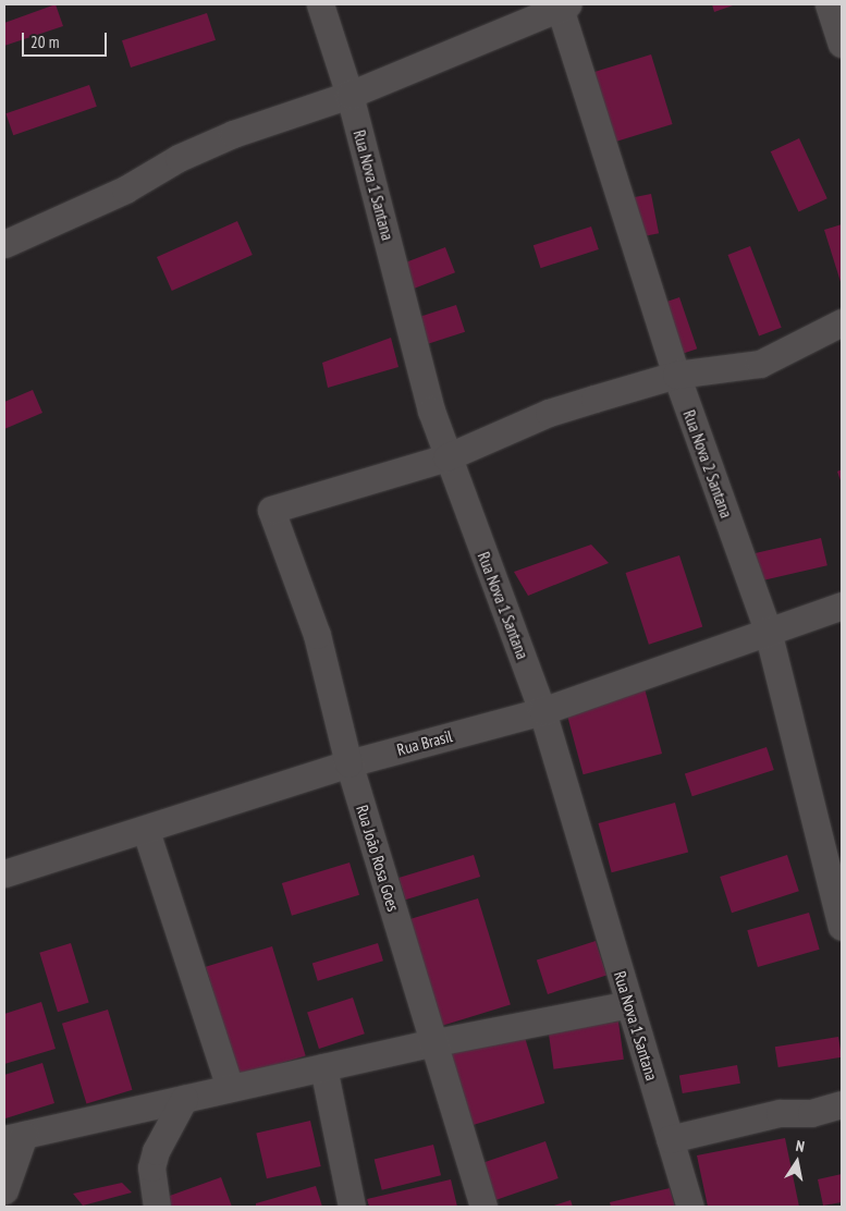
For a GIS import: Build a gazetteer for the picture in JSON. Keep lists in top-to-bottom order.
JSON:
{
  "streets": {
    "street": [
      "Rua Nova 1 Santana",
      "Rua Nova 2 Santana",
      "Rua Brasil",
      "Rua João Rosa Goes"
    ]
  },
  "crossings": [
    ["Rua Nova 1 Santana", "Rua Brasil"],
    ["Rua Nova 1 Santana", "Rua João Rosa Goes"],
    ["Rua Nova 2 Santana", "Rua Brasil"],
    ["Rua Brasil", "Rua João Rosa Goes"]
  ],
  "scale_bar": "20 m",
  "north": "top"
}
